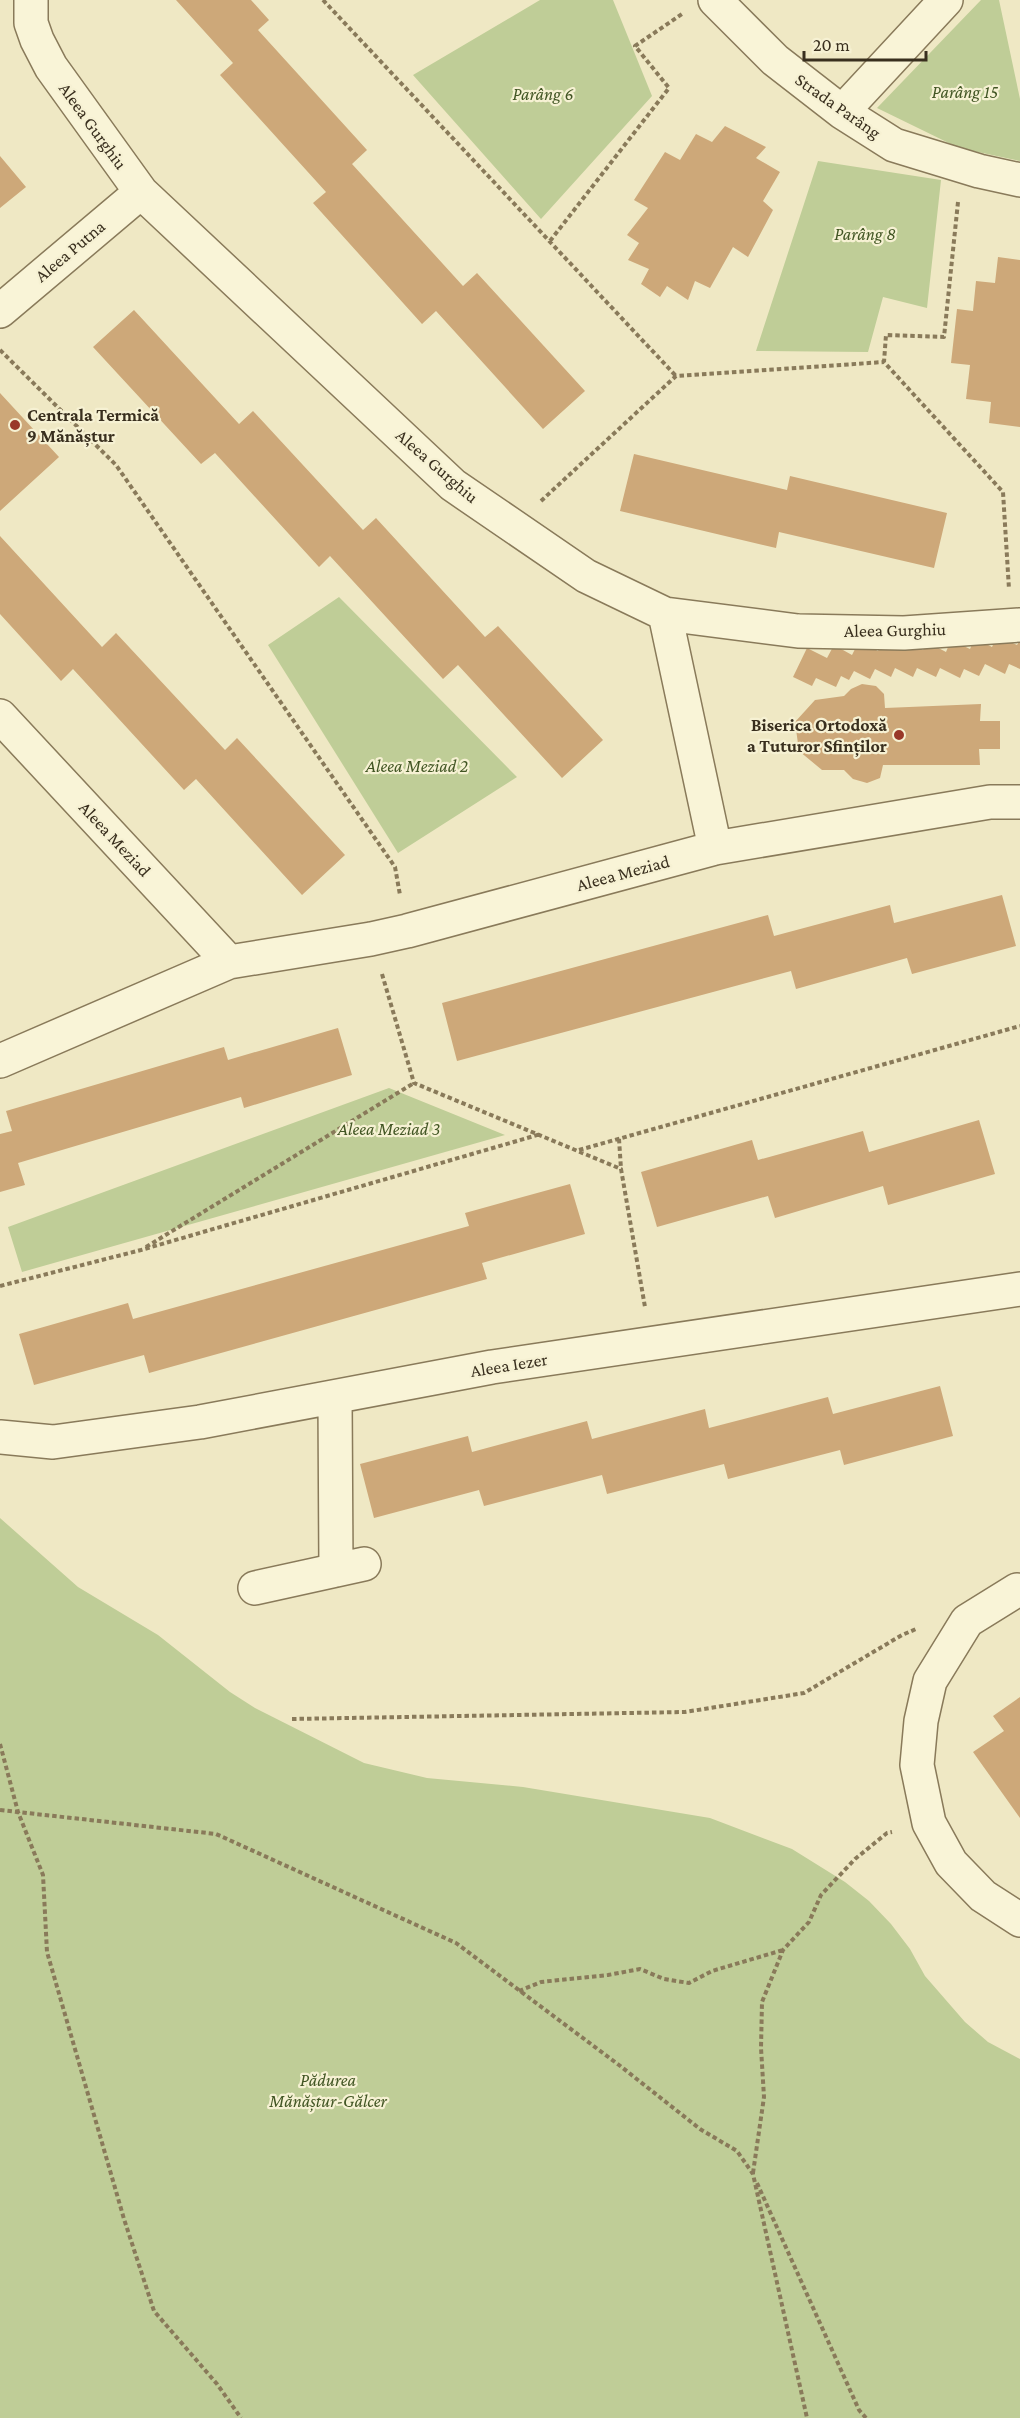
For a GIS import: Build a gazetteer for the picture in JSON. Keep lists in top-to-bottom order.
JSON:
{
  "streets": {
    "street": [
      "Strada Parâng",
      "Aleea Gurghiu",
      "Aleea Putna",
      "Aleea Meziad",
      "Aleea Iezer"
    ]
  },
  "crossings": [
    ["Aleea Gurghiu", "Aleea Putna"]
  ],
  "parks": [
    "Parâng 15",
    "Parâng 6",
    "Parâng 8",
    "Aleea Meziad 2",
    "Aleea Meziad 3",
    "Pădurea Mănăștur-Gălcer"
  ],
  "places": ["Centrala Termică 9 Mănăștur", "Biserica Ortodoxă a Tuturor Sfinților"],
  "scale_bar": "20 m"
}
